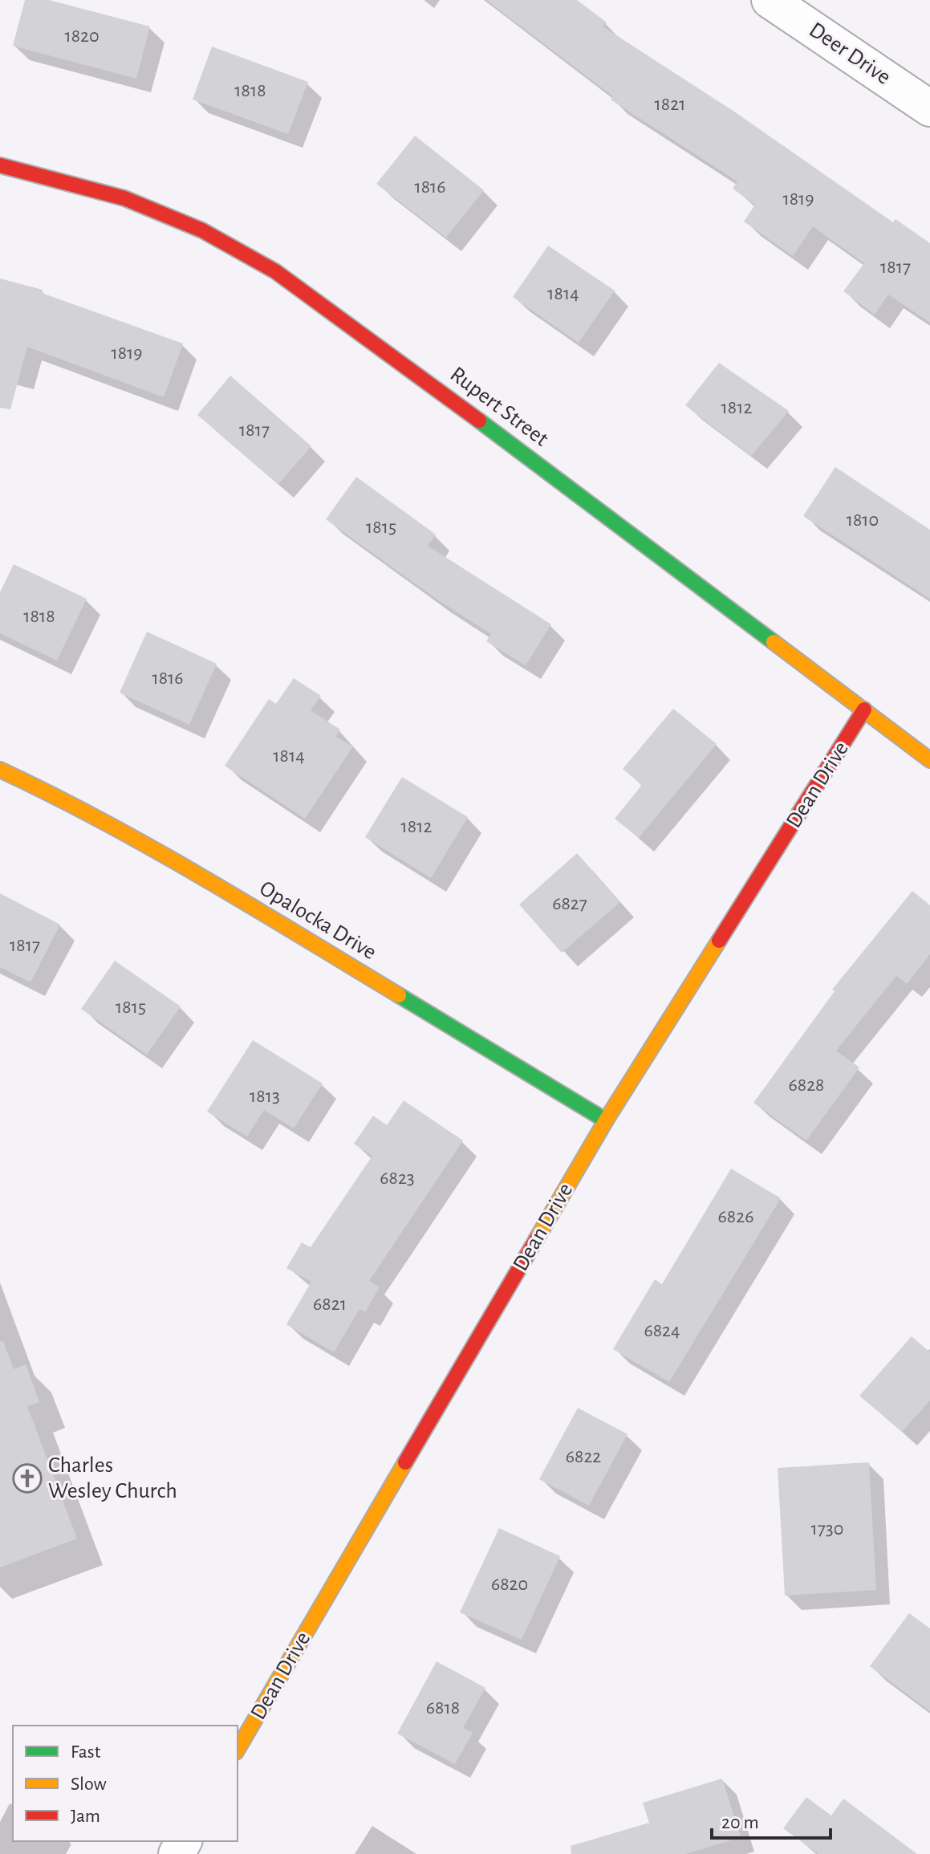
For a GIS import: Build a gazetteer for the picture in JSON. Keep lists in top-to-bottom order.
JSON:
{
  "streets": {
    "street": [
      "Deer Drive",
      "Rupert Street",
      "Dean Drive",
      "Opalocka Drive"
    ]
  },
  "crossings": [
    ["Rupert Street", "Dean Drive"],
    ["Dean Drive", "Opalocka Drive"]
  ],
  "places": {
    "church": ["Charles Wesley Church"]
  },
  "house_numbers": [
    "1820",
    "1818",
    "1821",
    "1816",
    "1819",
    "1817",
    "1814",
    "1819",
    "1812",
    "1817",
    "1810",
    "1815",
    "1818",
    "1816",
    "1814",
    "1812",
    "6827",
    "1817",
    "1815",
    "6828",
    "1813",
    "6823",
    "6826",
    "6821",
    "6824",
    "6822",
    "1730",
    "6820",
    "6818"
  ],
  "legend": ["Fast", "Slow", "Jam"],
  "scale_bar": "20 m"
}
